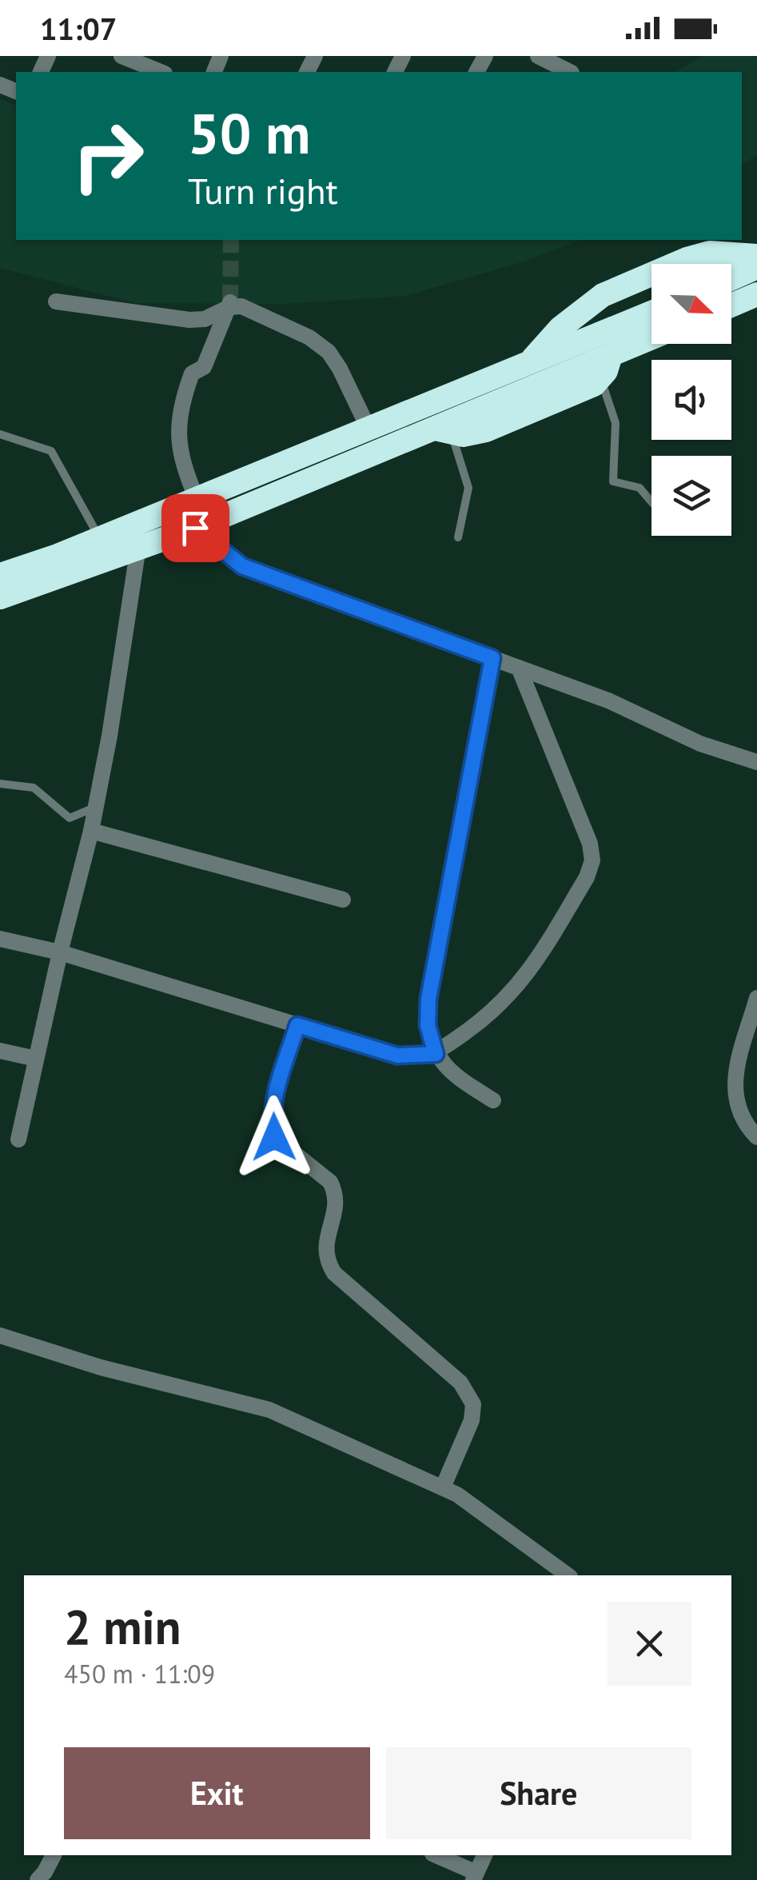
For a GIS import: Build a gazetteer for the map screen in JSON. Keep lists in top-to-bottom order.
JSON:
{
  "north": "bottom right",
  "page": {
    "status": "11:07",
    "turn": ["50 m", "Turn right"],
    "heading": ["2 min", "450 m · 11:09"],
    "buttons": ["Exit", "Share"]
  }
}
